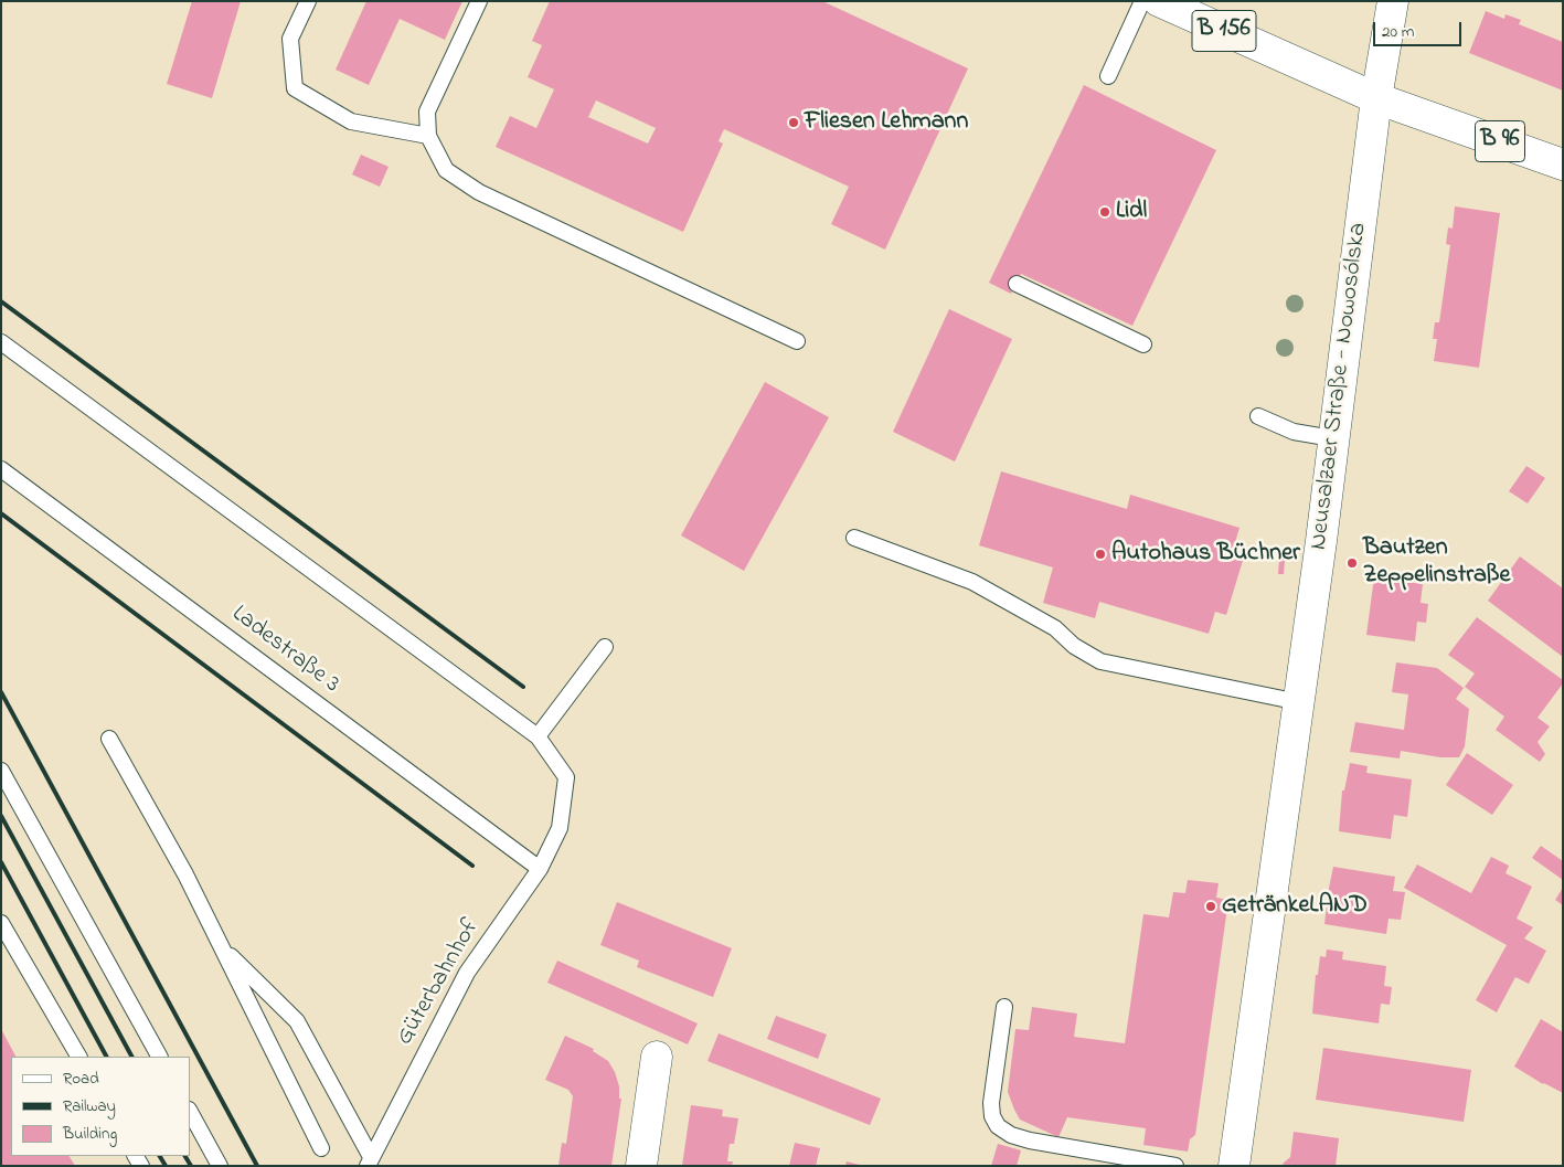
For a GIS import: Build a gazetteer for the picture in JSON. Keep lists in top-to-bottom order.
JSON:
{
  "streets": {
    "main road": ["B 156", "B 96", "Neusalzaer Straße - Nowosólska"],
    "lane": ["Ladestraße 3", "Güterbahnhof"]
  },
  "crossings": [
    ["B 156", "B 96"],
    ["B 156", "Neusalzaer Straße - Nowosólska"],
    ["B 96", "Neusalzaer Straße - Nowosólska"],
    ["Ladestraße 3", "Güterbahnhof"]
  ],
  "places": [
    "Fliesen Lehmann",
    "Lidl",
    "Autohaus Büchner",
    "Bautzen Zeppelinstraße",
    "GetränkeLAND"
  ],
  "legend": ["Road", "Railway", "Building"],
  "scale_bar": "20 m"
}
